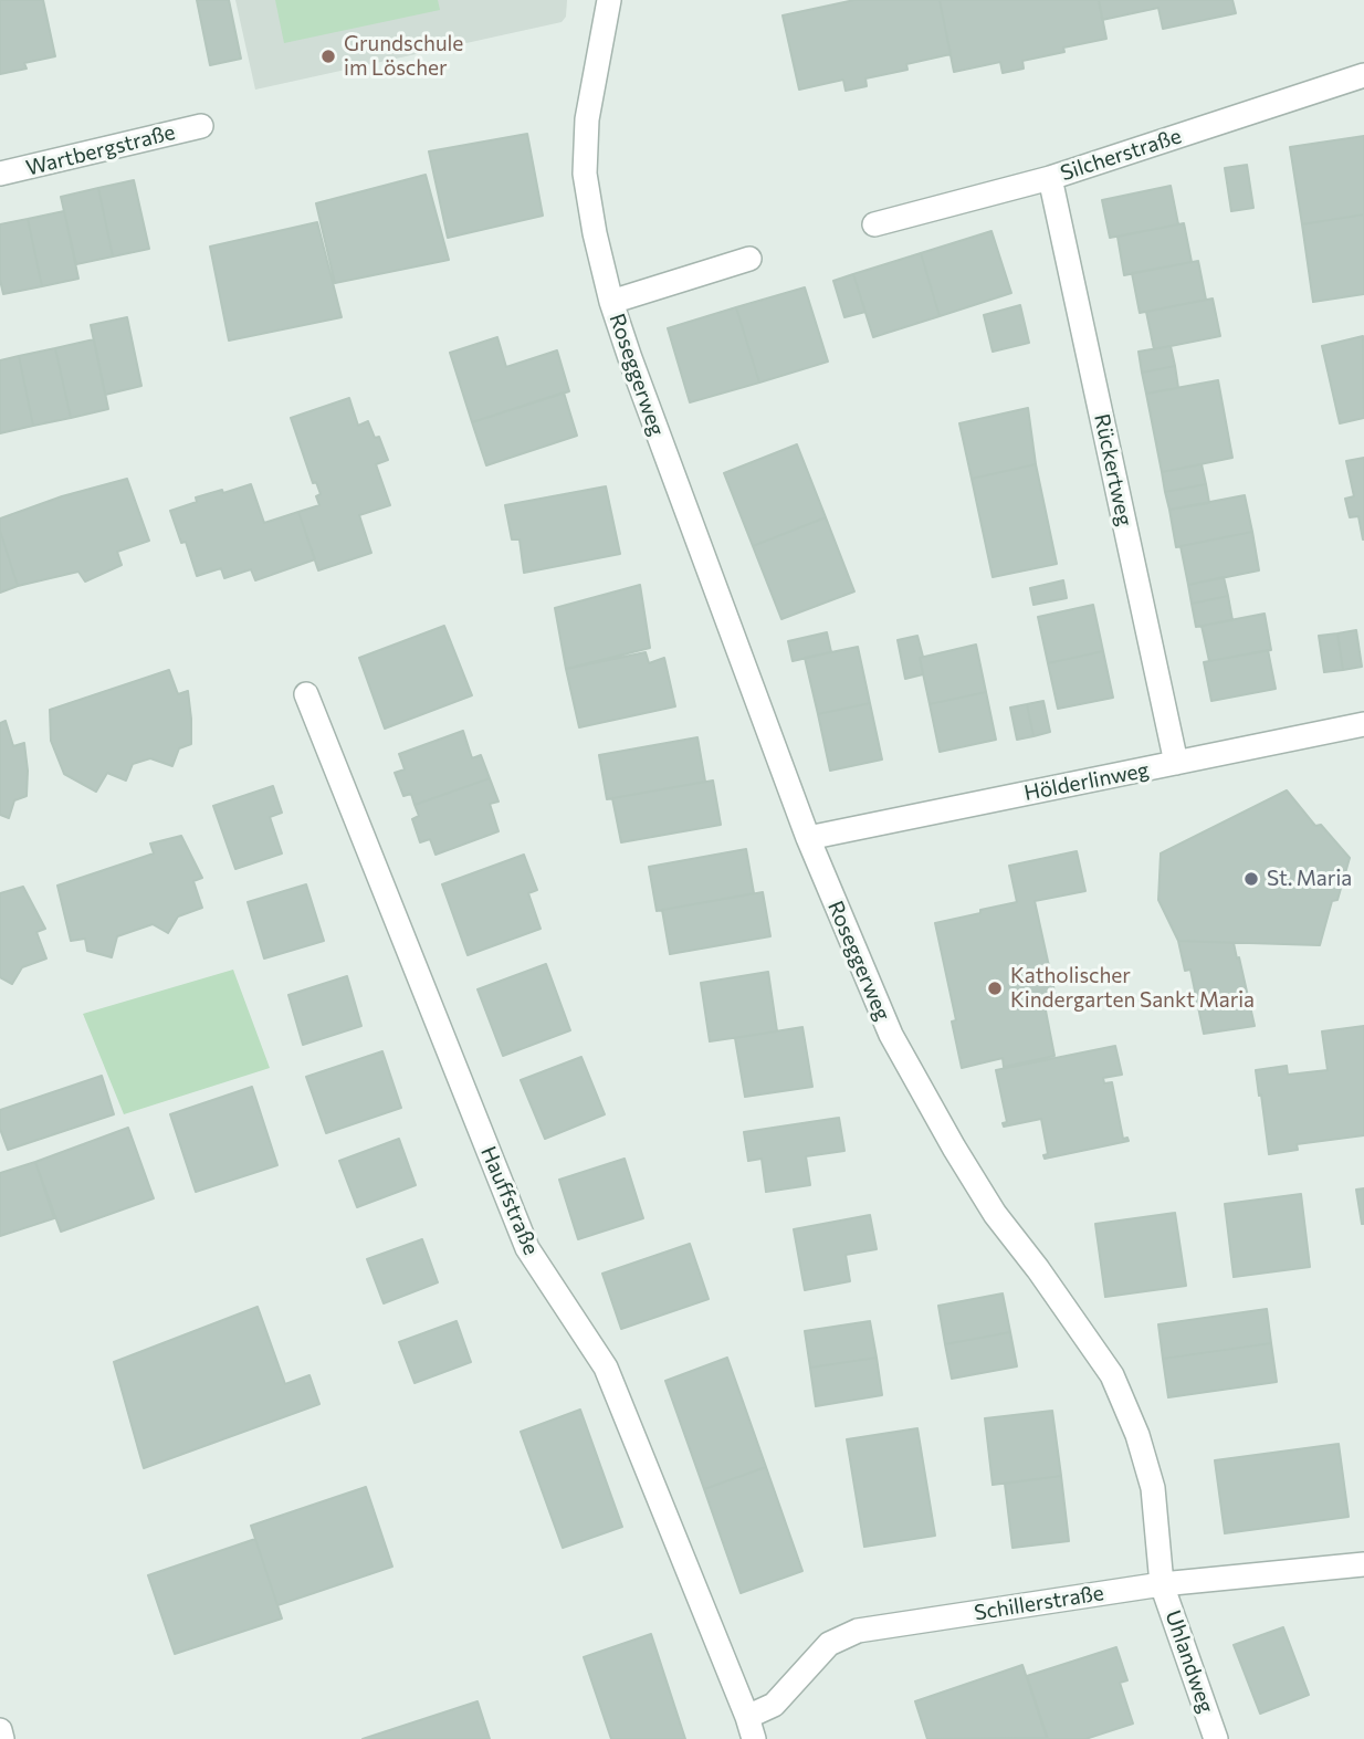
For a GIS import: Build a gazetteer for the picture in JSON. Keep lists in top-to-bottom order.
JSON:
{
  "streets": {
    "street": [
      "Wartbergstraße",
      "Silcherstraße",
      "Roseggerweg",
      "Rückertweg",
      "Hölderlinweg",
      "Hauffstraße",
      "Schillerstraße",
      "Uhlandweg"
    ]
  },
  "crossings": [
    ["Silcherstraße", "Rückertweg"],
    ["Roseggerweg", "Hölderlinweg"],
    ["Roseggerweg", "Schillerstraße"],
    ["Roseggerweg", "Uhlandweg"],
    ["Rückertweg", "Hölderlinweg"],
    ["Hauffstraße", "Schillerstraße"],
    ["Schillerstraße", "Uhlandweg"]
  ],
  "places": ["Grundschule im Löscher", "St. Maria", "Katholischer Kindergarten Sankt Maria"]
}
